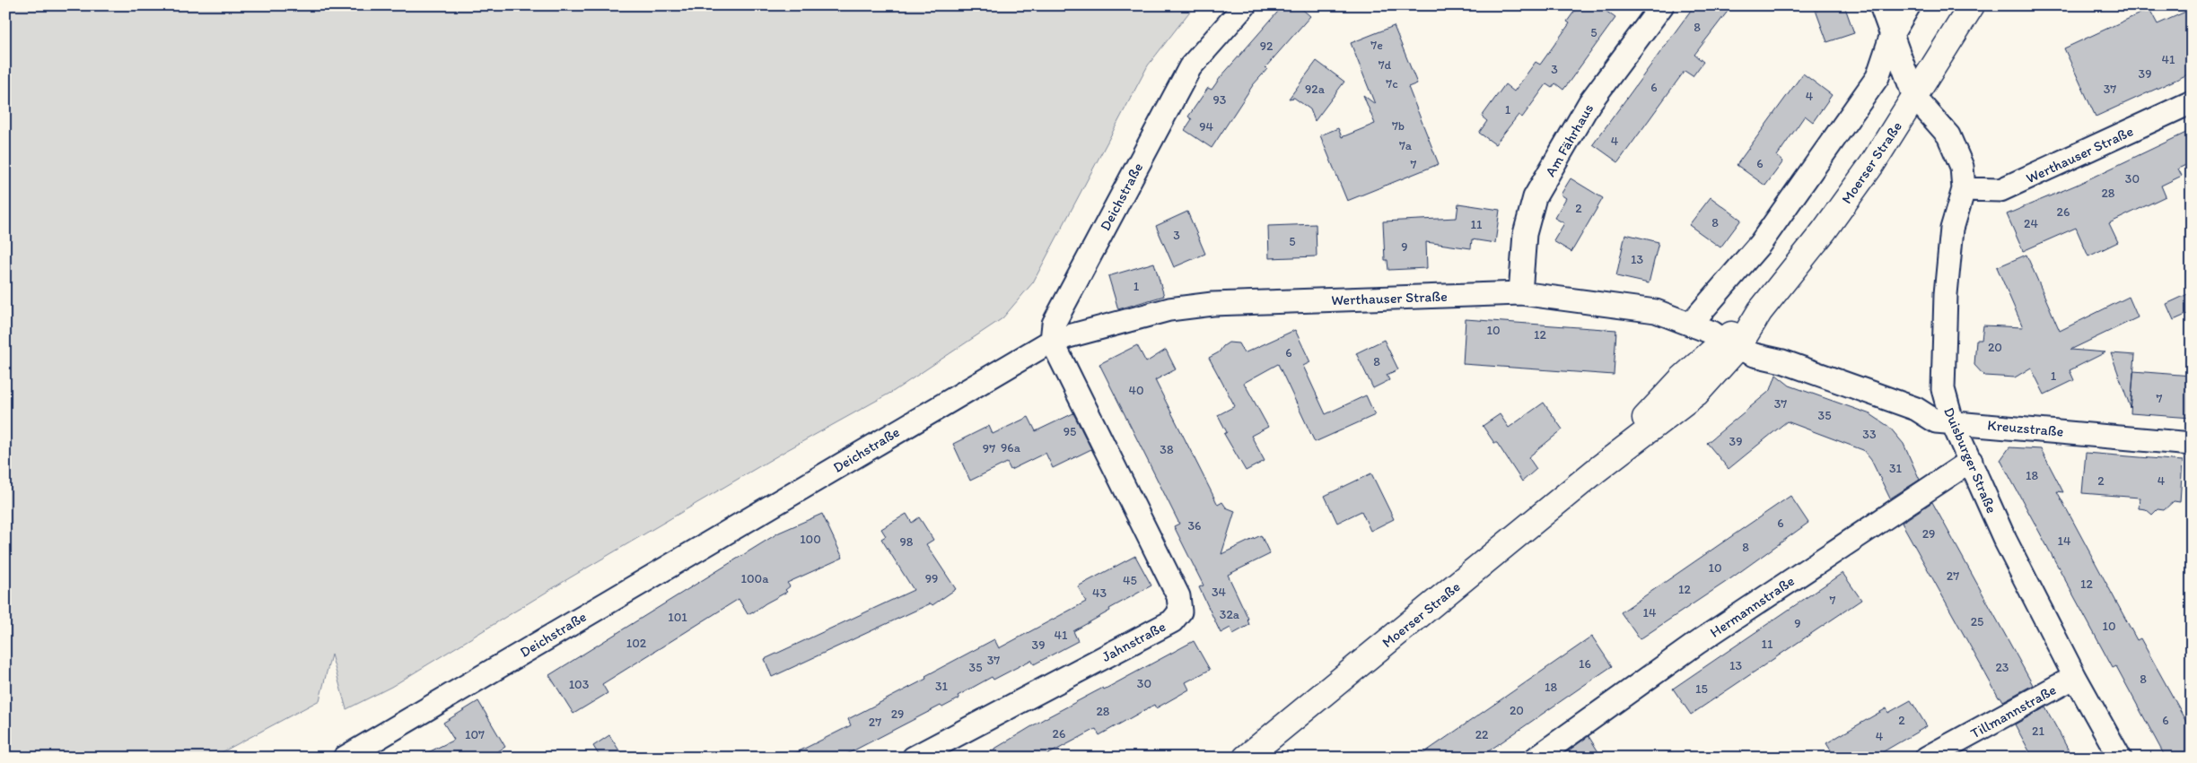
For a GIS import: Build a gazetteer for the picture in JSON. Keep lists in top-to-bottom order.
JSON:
{
  "streets": {
    "main road": ["Moerser Straße"],
    "street": [
      "Am Fährhaus",
      "Werthauser Straße",
      "Deichstraße",
      "Kreuzstraße",
      "Duisburger Straße",
      "Hermannstraße",
      "Jahnstraße",
      "Tillmannstraße"
    ]
  },
  "crossings": [
    ["Am Fährhaus", "Werthauser Straße"],
    ["Werthauser Straße", "Moerser Straße"],
    ["Werthauser Straße", "Deichstraße"],
    ["Werthauser Straße", "Kreuzstraße"],
    ["Werthauser Straße", "Duisburger Straße"],
    ["Werthauser Straße", "Jahnstraße"],
    ["Moerser Straße", "Kreuzstraße"],
    ["Moerser Straße", "Duisburger Straße"],
    ["Deichstraße", "Jahnstraße"],
    ["Kreuzstraße", "Duisburger Straße"],
    ["Duisburger Straße", "Hermannstraße"],
    ["Duisburger Straße", "Tillmannstraße"]
  ],
  "house_numbers": [
    "8",
    "5",
    "7e",
    "92",
    "41",
    "7d",
    "3",
    "39",
    "7c",
    "6",
    "92a",
    "37",
    "4",
    "93",
    "1",
    "7b",
    "94",
    "4",
    "7a",
    "6",
    "7",
    "30",
    "28",
    "2",
    "26",
    "8",
    "24",
    "11",
    "3",
    "5",
    "9",
    "13",
    "1",
    "10",
    "12",
    "20",
    "6",
    "8",
    "1",
    "40",
    "7",
    "37",
    "35",
    "95",
    "33",
    "39",
    "96a",
    "97",
    "38",
    "31",
    "18",
    "2",
    "4",
    "6",
    "36",
    "29",
    "100",
    "14",
    "98",
    "8",
    "10",
    "27",
    "100a",
    "99",
    "45",
    "12",
    "12",
    "34",
    "43",
    "7",
    "14",
    "32a",
    "101",
    "25",
    "9",
    "10",
    "41",
    "102",
    "11",
    "39",
    "37",
    "16",
    "13",
    "35",
    "23",
    "8",
    "30",
    "103",
    "31",
    "18",
    "15",
    "20",
    "28",
    "29",
    "2",
    "6",
    "27",
    "21",
    "26",
    "107",
    "22",
    "4"
  ]
}
